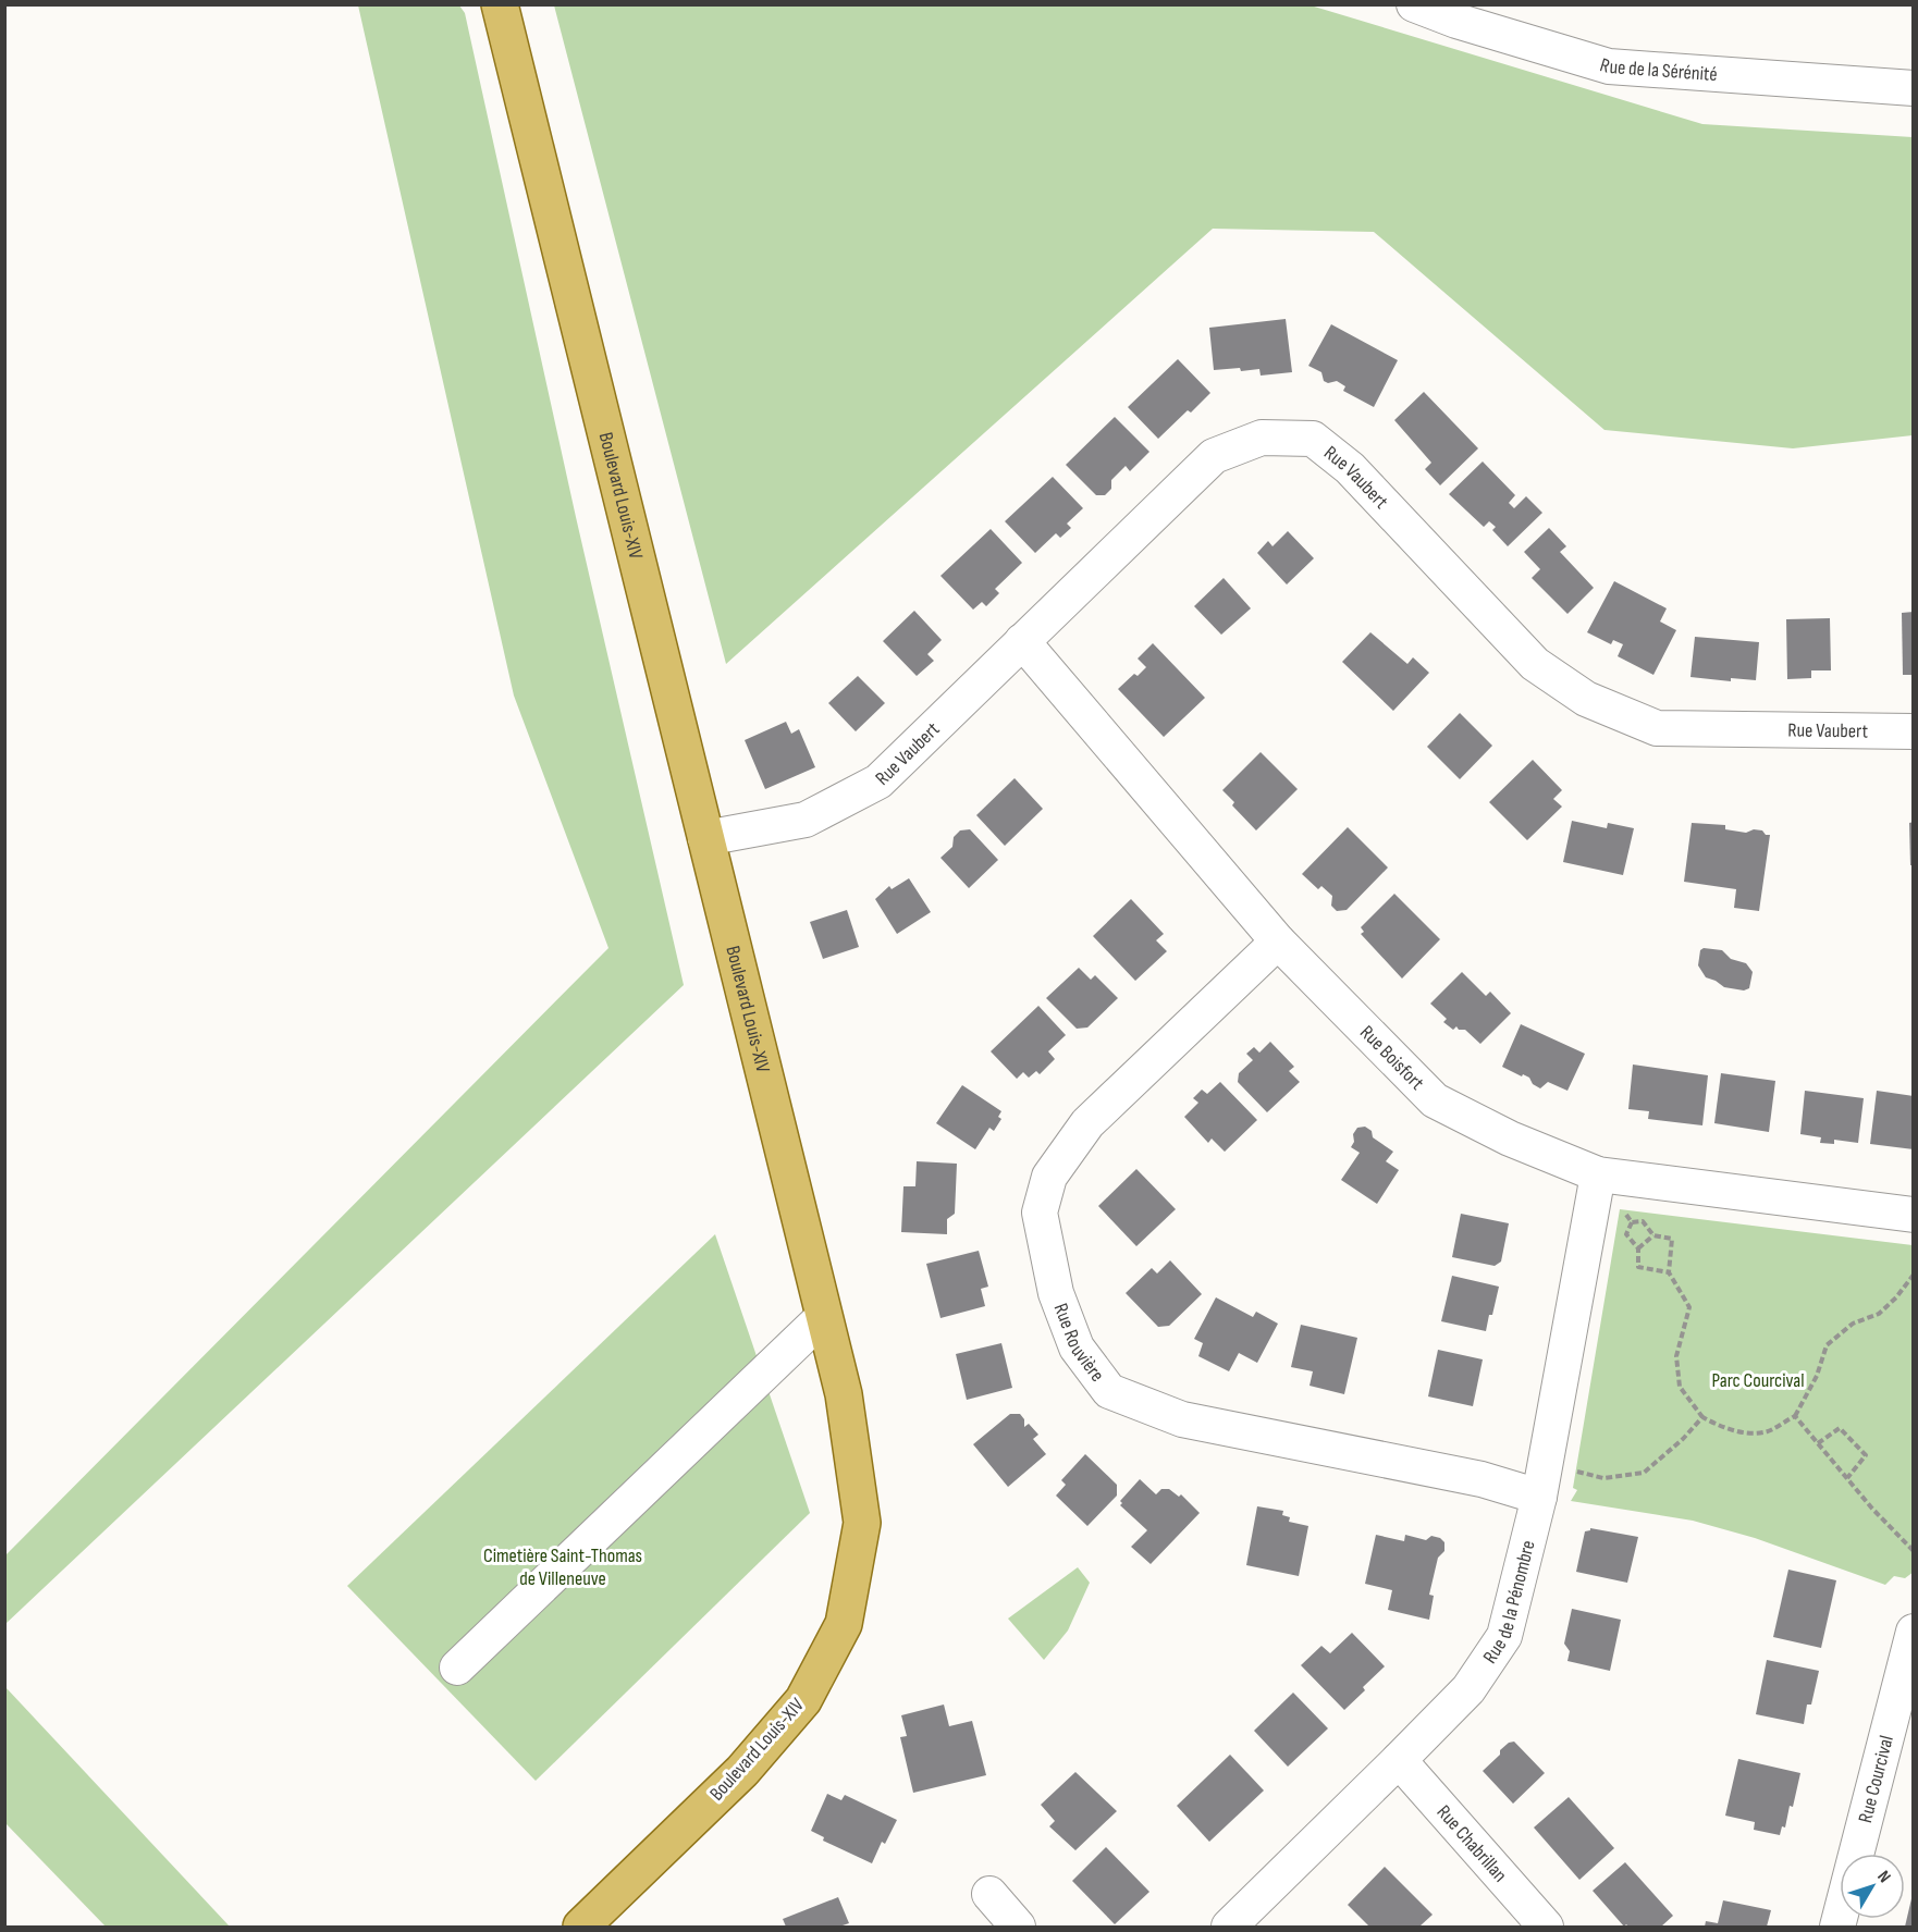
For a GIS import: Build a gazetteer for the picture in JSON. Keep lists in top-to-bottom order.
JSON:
{
  "streets": {
    "main road": ["Boulevard Louis-XIV"],
    "street": [
      "Rue de la Sérénité",
      "Rue Vaubert",
      "Rue Boisfort",
      "Rue Rouvière",
      "Rue de la Pénombre",
      "Rue Courcival",
      "Rue Chabrillan"
    ]
  },
  "crossings": [
    ["Rue Vaubert", "Boulevard Louis-XIV"],
    ["Rue Vaubert", "Rue Boisfort"],
    ["Rue Boisfort", "Rue Rouvière"],
    ["Rue Boisfort", "Rue de la Pénombre"],
    ["Rue Rouvière", "Rue de la Pénombre"],
    ["Rue de la Pénombre", "Rue Chabrillan"]
  ],
  "parks": ["Parc Courcival", "Cimetière Saint-Thomas de Villeneuve"],
  "north": "top right"
}
